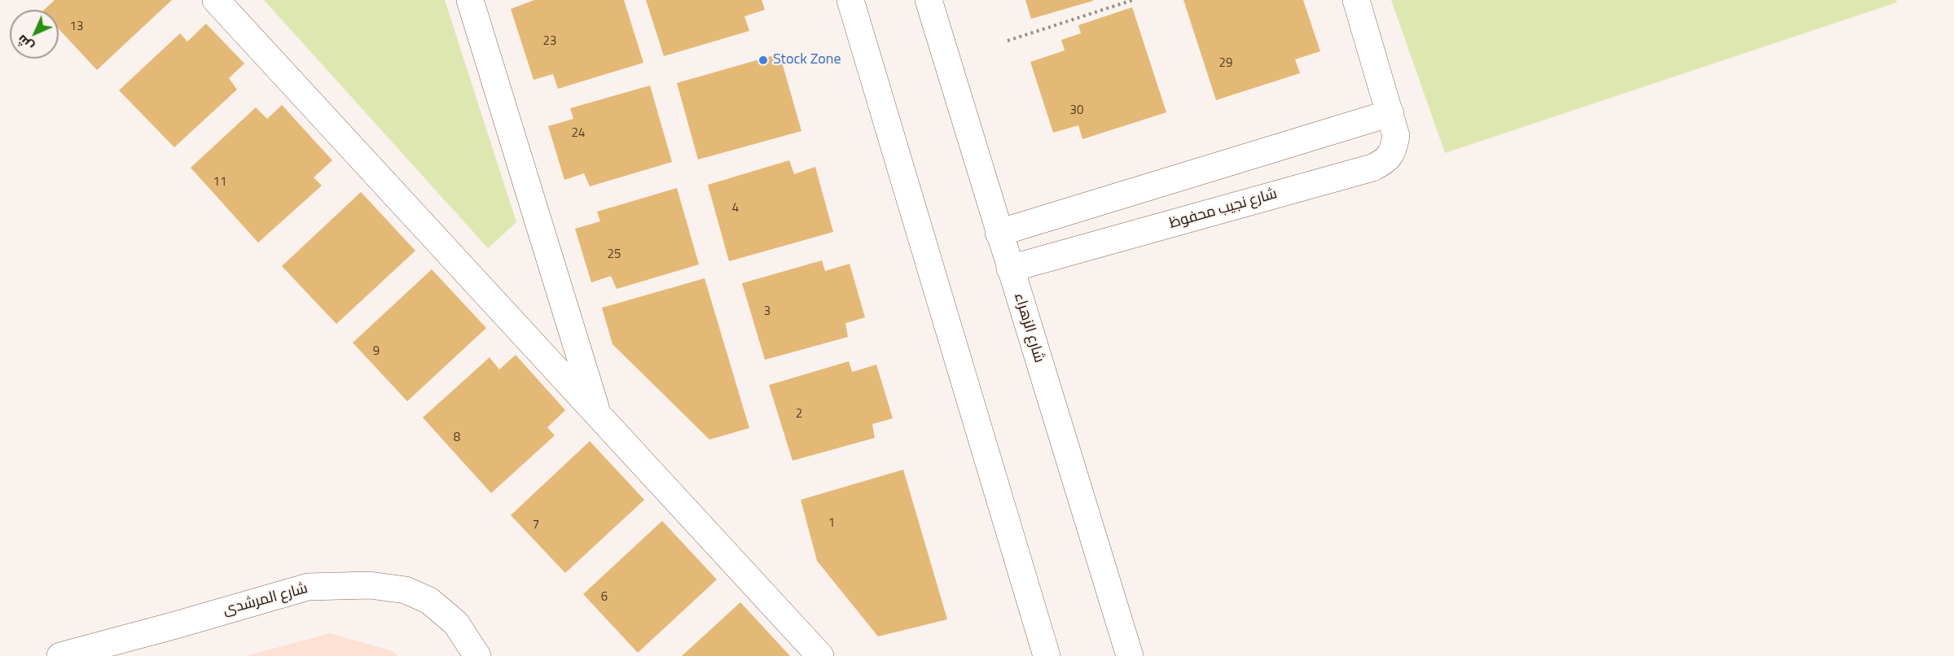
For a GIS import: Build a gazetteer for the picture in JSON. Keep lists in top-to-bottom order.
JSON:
{
  "streets": {
    "street": ["شارع نجيب محفوظ", "شارع الزهراء", "شارع المرشدى"]
  },
  "crossings": [
    ["شارع نجيب محفوظ", "شارع الزهراء"]
  ],
  "places": ["Stock Zone"],
  "house_numbers": [
    "13",
    "23",
    "29",
    "30",
    "24",
    "11",
    "4",
    "25",
    "3",
    "9",
    "2",
    "8",
    "1",
    "7",
    "6"
  ],
  "north": "bottom left"
}
